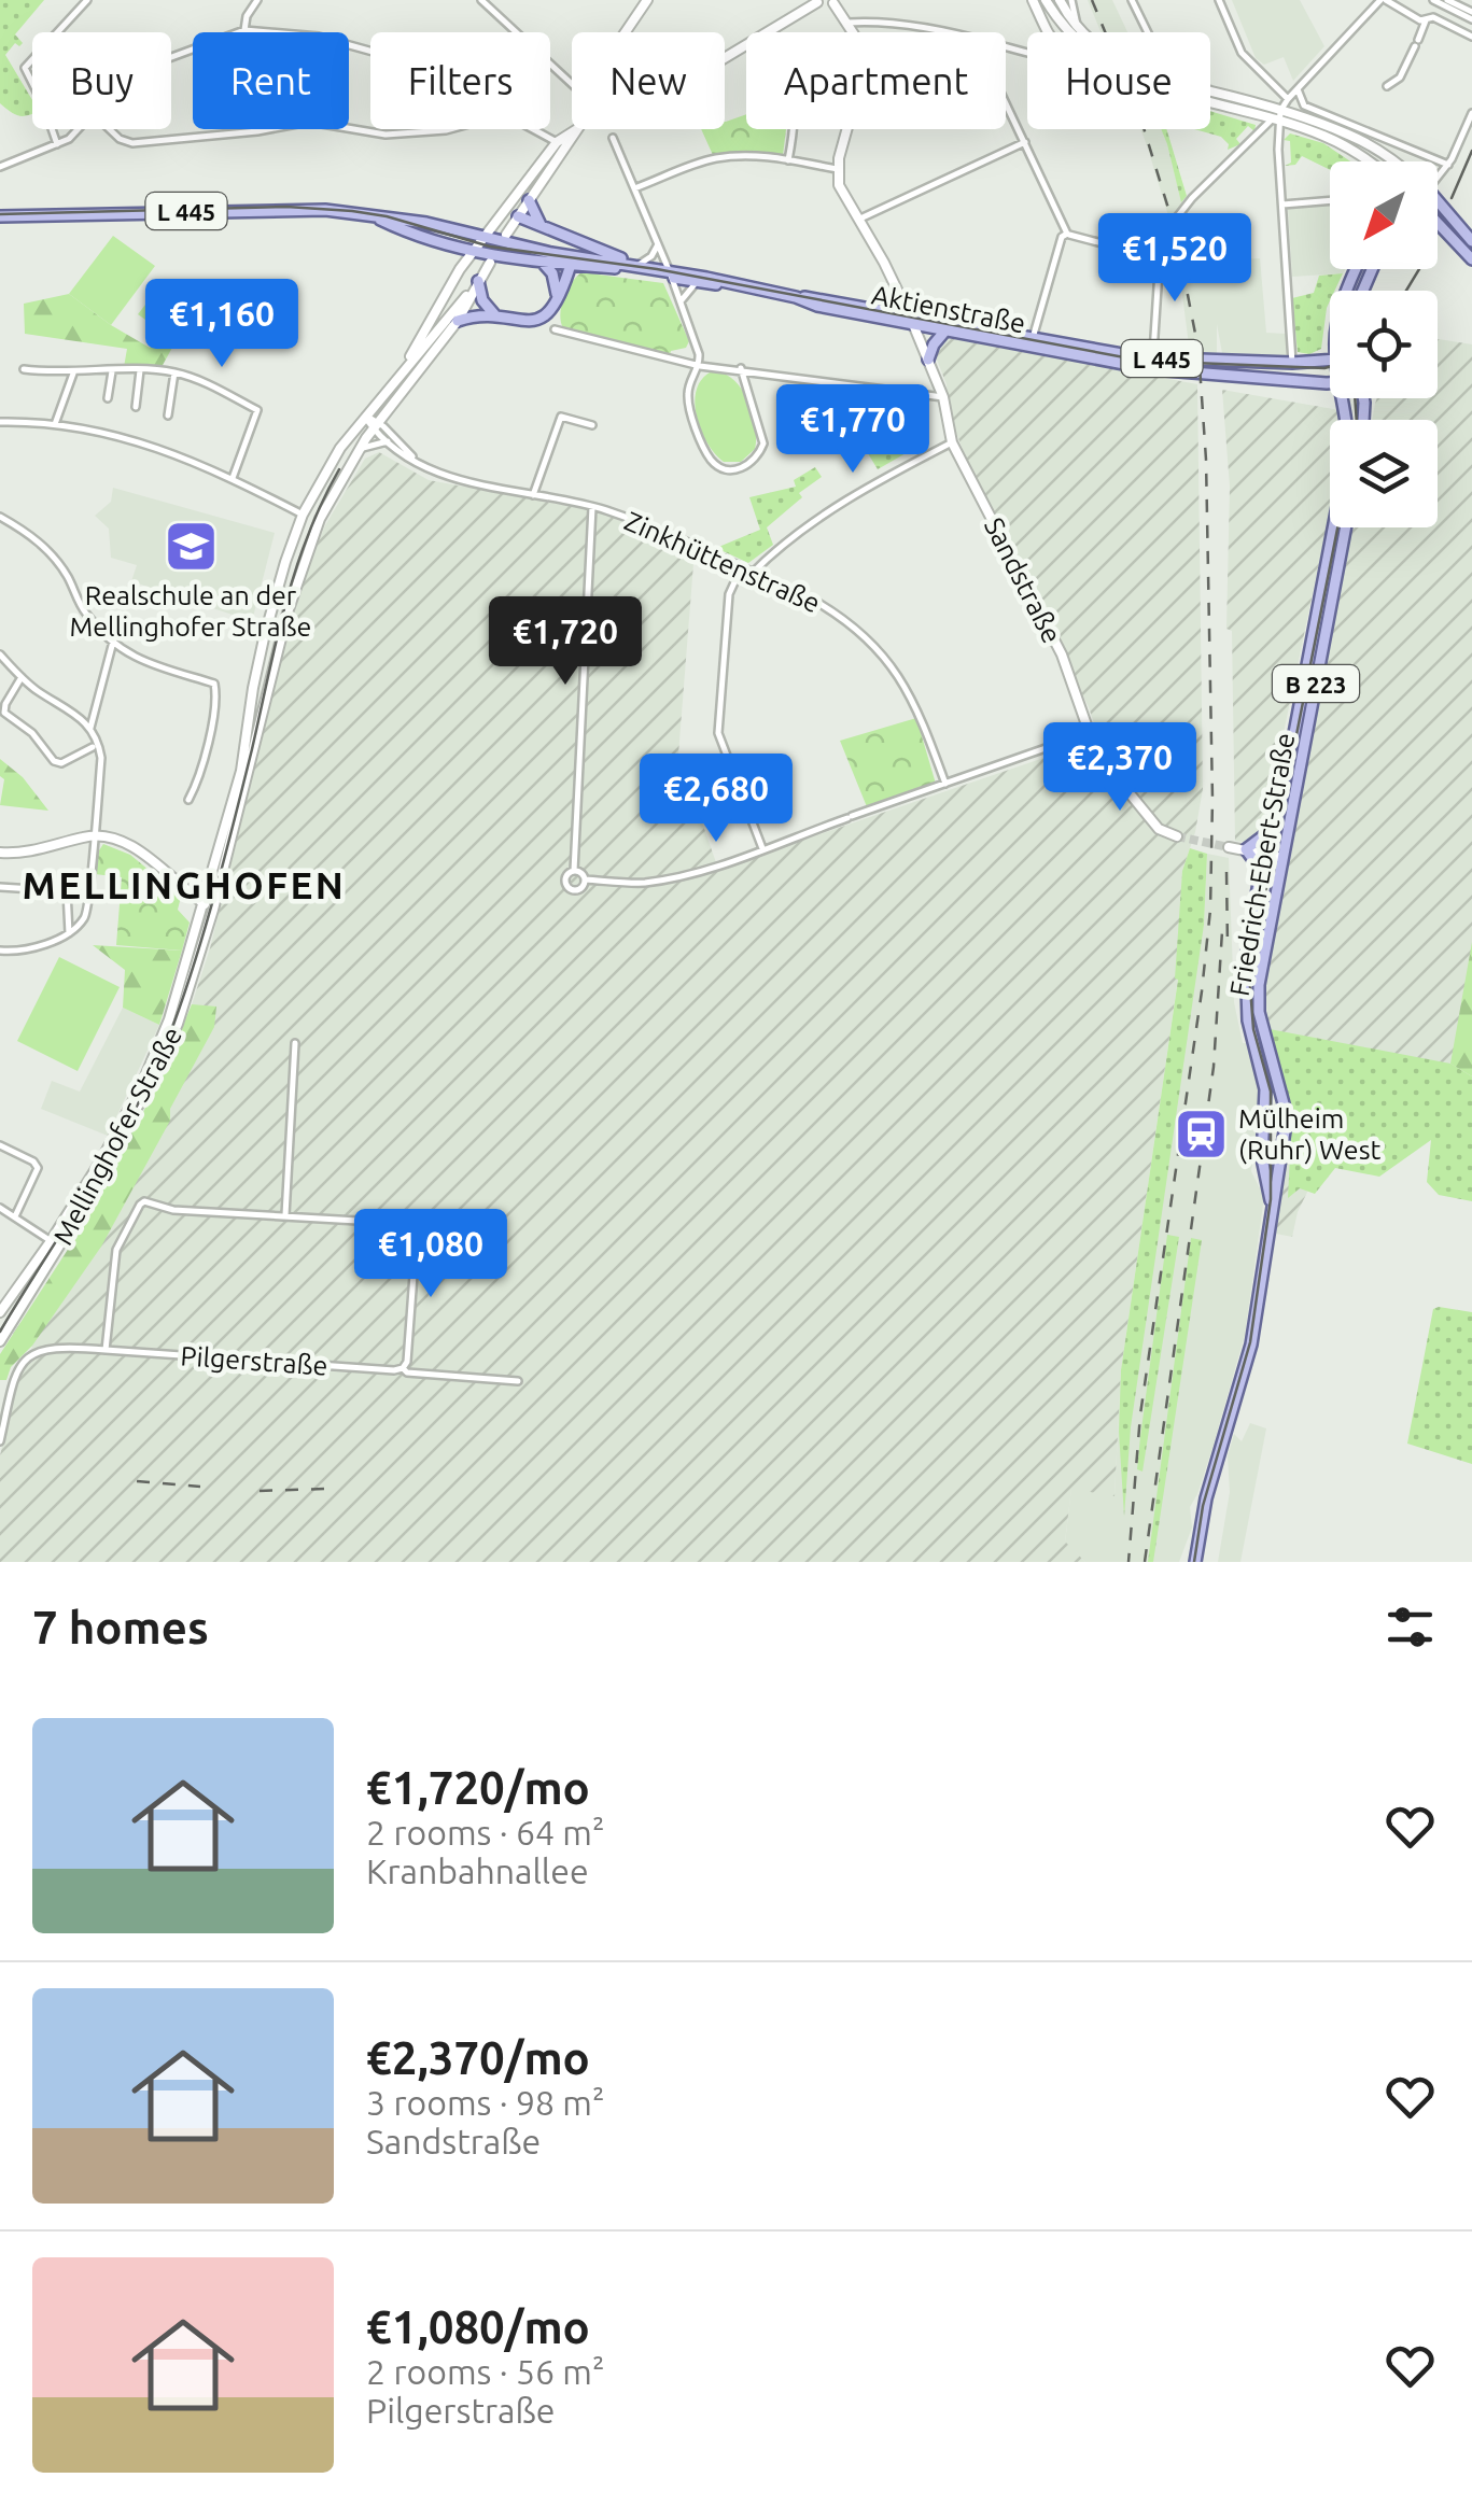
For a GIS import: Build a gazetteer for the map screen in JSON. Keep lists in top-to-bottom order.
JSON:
{
  "streets": {
    "main road": [
      "L 445",
      "Aktienstraße",
      "Sandstraße",
      "B 223",
      "Friedrich-Ebert-Straße",
      "Mellinghofer Straße"
    ],
    "street": ["Zinkhüttenstraße", "Pilgerstraße"]
  },
  "crossings": [
    ["Aktienstraße", "Sandstraße"],
    ["Zinkhüttenstraße", "Mellinghofer Straße"]
  ],
  "districts": ["MELLINGHOFEN"],
  "places": {
    "school or university": ["Realschule an der Mellinghofer Straße"],
    "station": ["Mülheim (Ruhr) West"]
  },
  "north": "bottom left",
  "page": {
    "chip": [
      "Buy",
      "Rent",
      "Filters",
      "New",
      "Apartment",
      "House"
    ],
    "price": [
      "€1,520",
      "€1,160",
      "€1,770",
      "€1,720",
      "€2,370",
      "€2,680",
      "€1,080"
    ],
    "heading": "7 homes",
    "list": [
      {
        "name": "€1,720/mo",
        "note": "2 rooms · 64 m² · Kranbahnallee"
      },
      {
        "name": "€2,370/mo",
        "note": "3 rooms · 98 m² · Sandstraße"
      },
      {
        "name": "€1,080/mo",
        "note": "2 rooms · 56 m² · Pilgerstraße"
      }
    ]
  }
}
